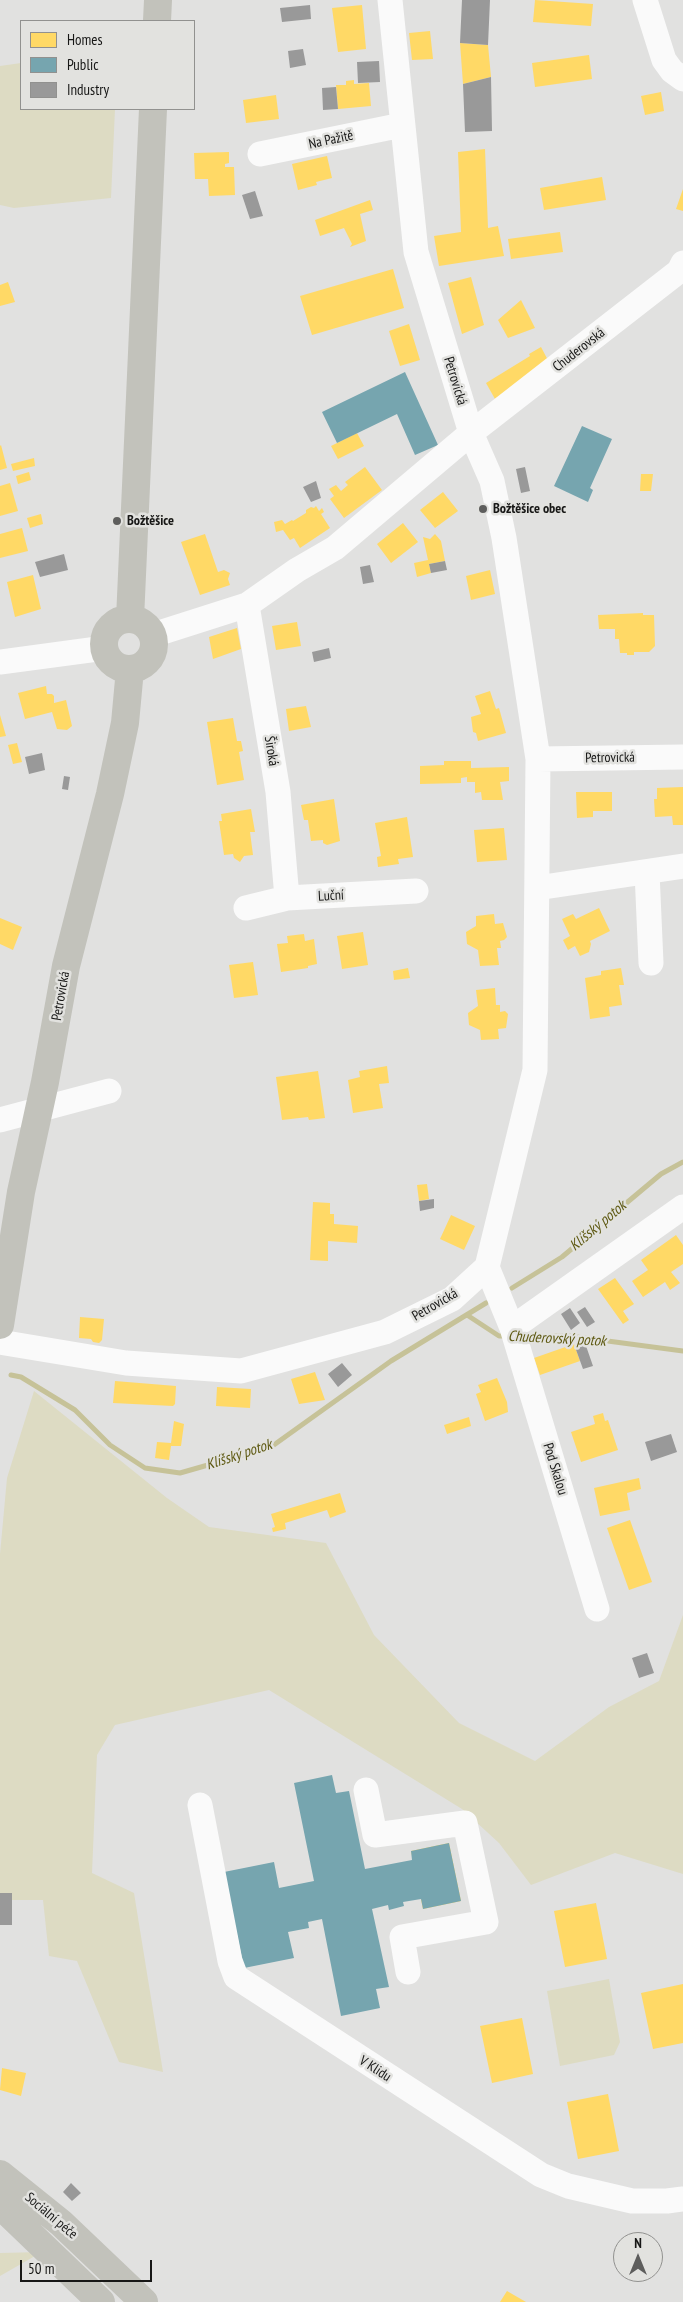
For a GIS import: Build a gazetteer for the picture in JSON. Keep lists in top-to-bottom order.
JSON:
{
  "streets": {
    "main road": ["Petrovická", "Sociální péče"],
    "street": [
      "Na Pažitě",
      "Chuderovská",
      "Široká",
      "Luční",
      "Pod Skalou",
      "V Klidu"
    ]
  },
  "crossings": [
    ["Na Pažitě", "Petrovická"],
    ["Chuderovská", "Petrovická"],
    ["Petrovická", "Pod Skalou"],
    ["Široká", "Luční"]
  ],
  "water": ["Klíšský potok", "Chuderovský potok"],
  "places": ["Božtěšice obec", "Božtěšice"],
  "legend": ["Homes", "Public", "Industry"],
  "scale_bar": "50 m",
  "north": "top"
}
